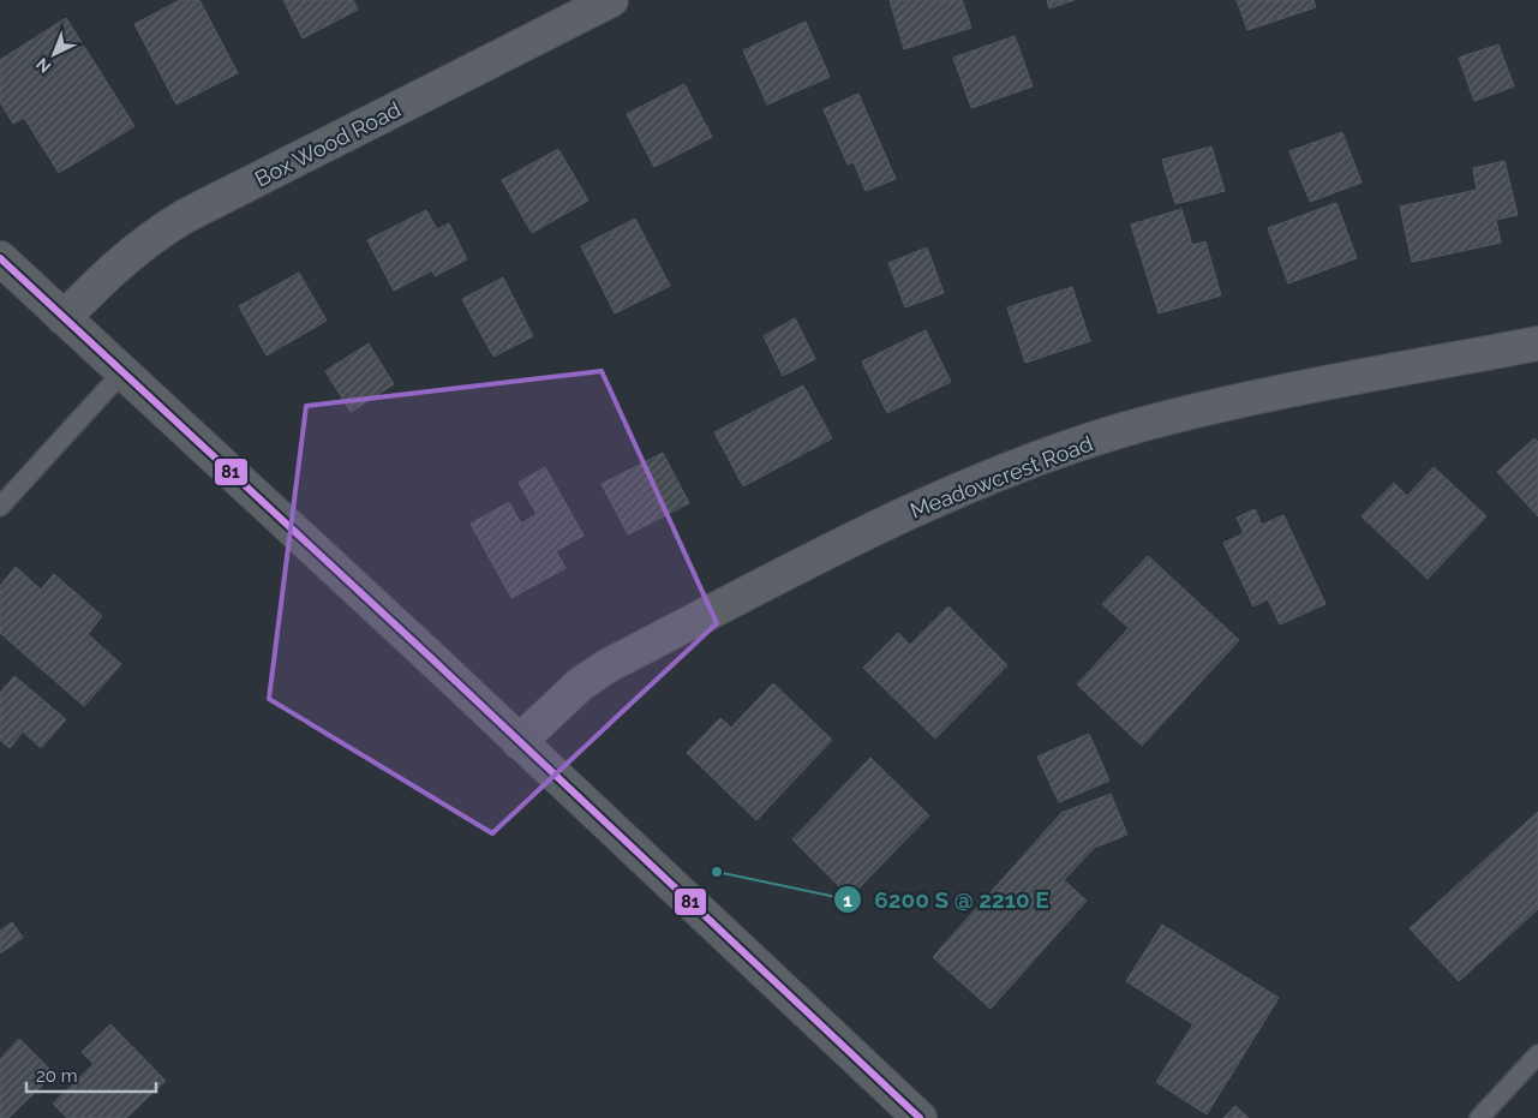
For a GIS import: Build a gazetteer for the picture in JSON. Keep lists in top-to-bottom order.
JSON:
{
  "streets": {
    "street": ["Box Wood Road", "Meadowcrest Road"]
  },
  "places": ["6200 S @ 2210 E"],
  "lines": ["transit line 81"],
  "scale_bar": "20 m",
  "north": "bottom left"
}
